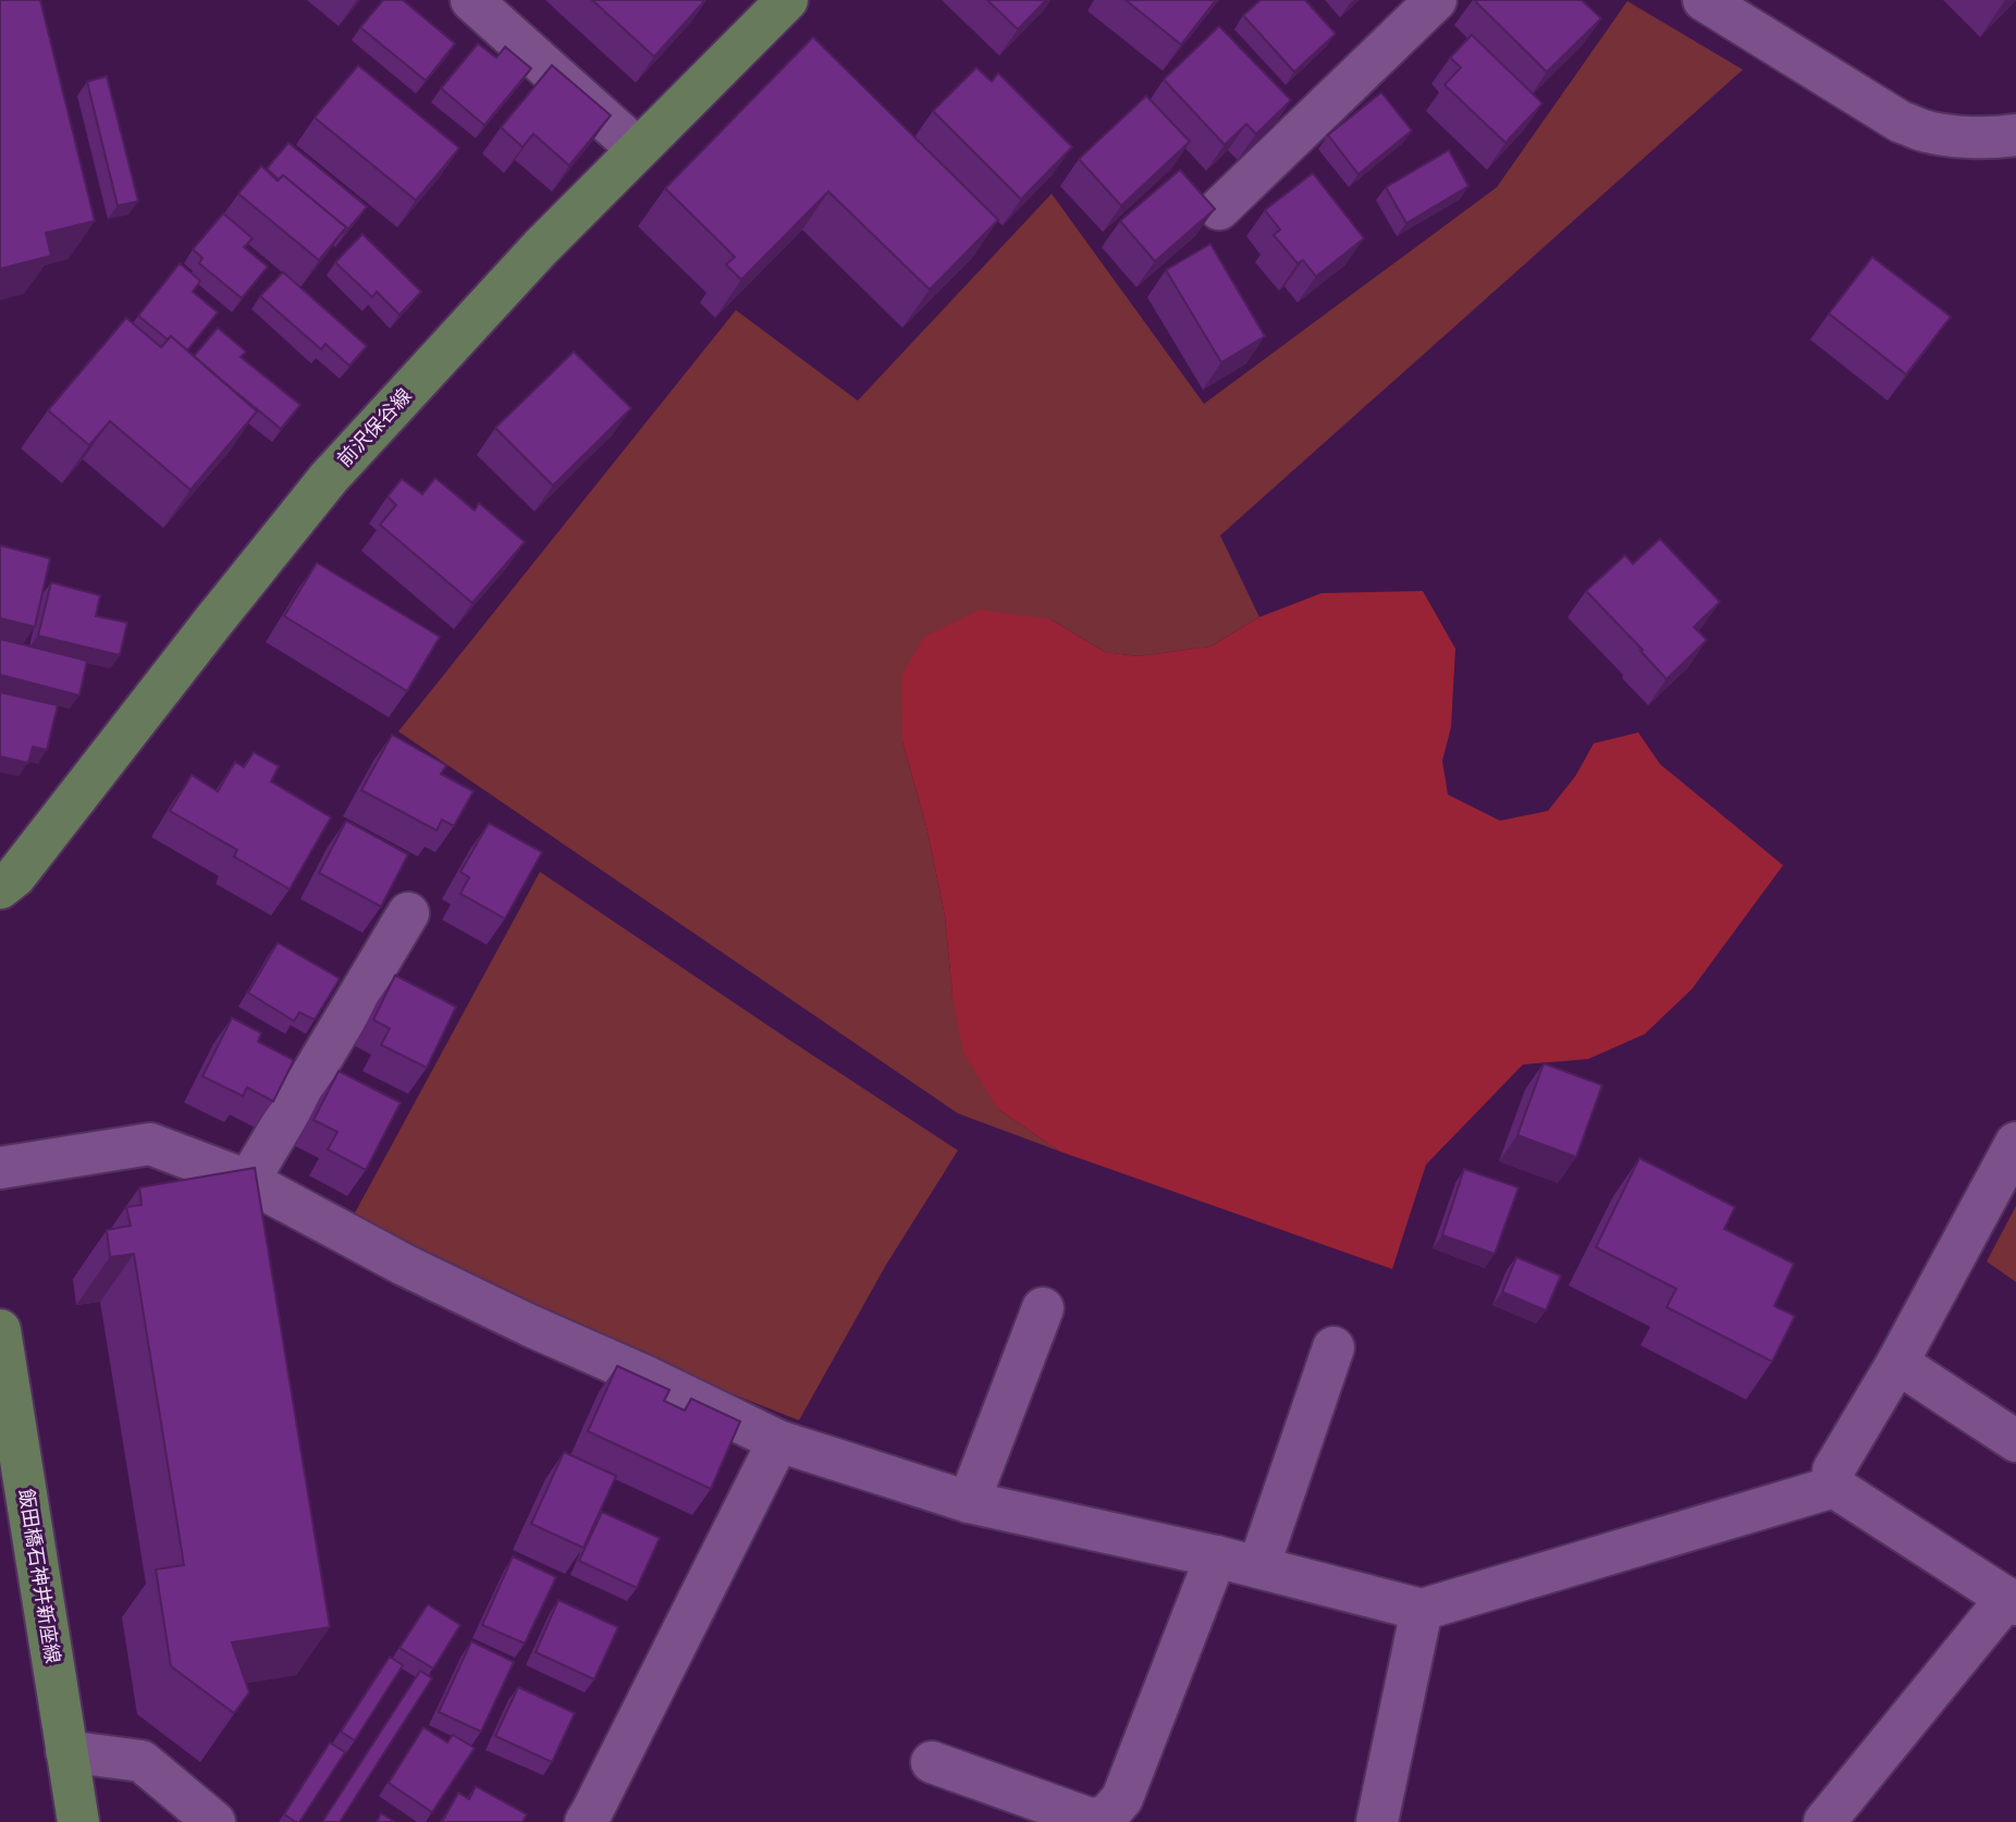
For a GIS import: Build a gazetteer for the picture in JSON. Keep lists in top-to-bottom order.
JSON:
{
  "streets": {
    "main road": ["前沢保谷線", "飯田橋石神井新座線"]
  }
}
